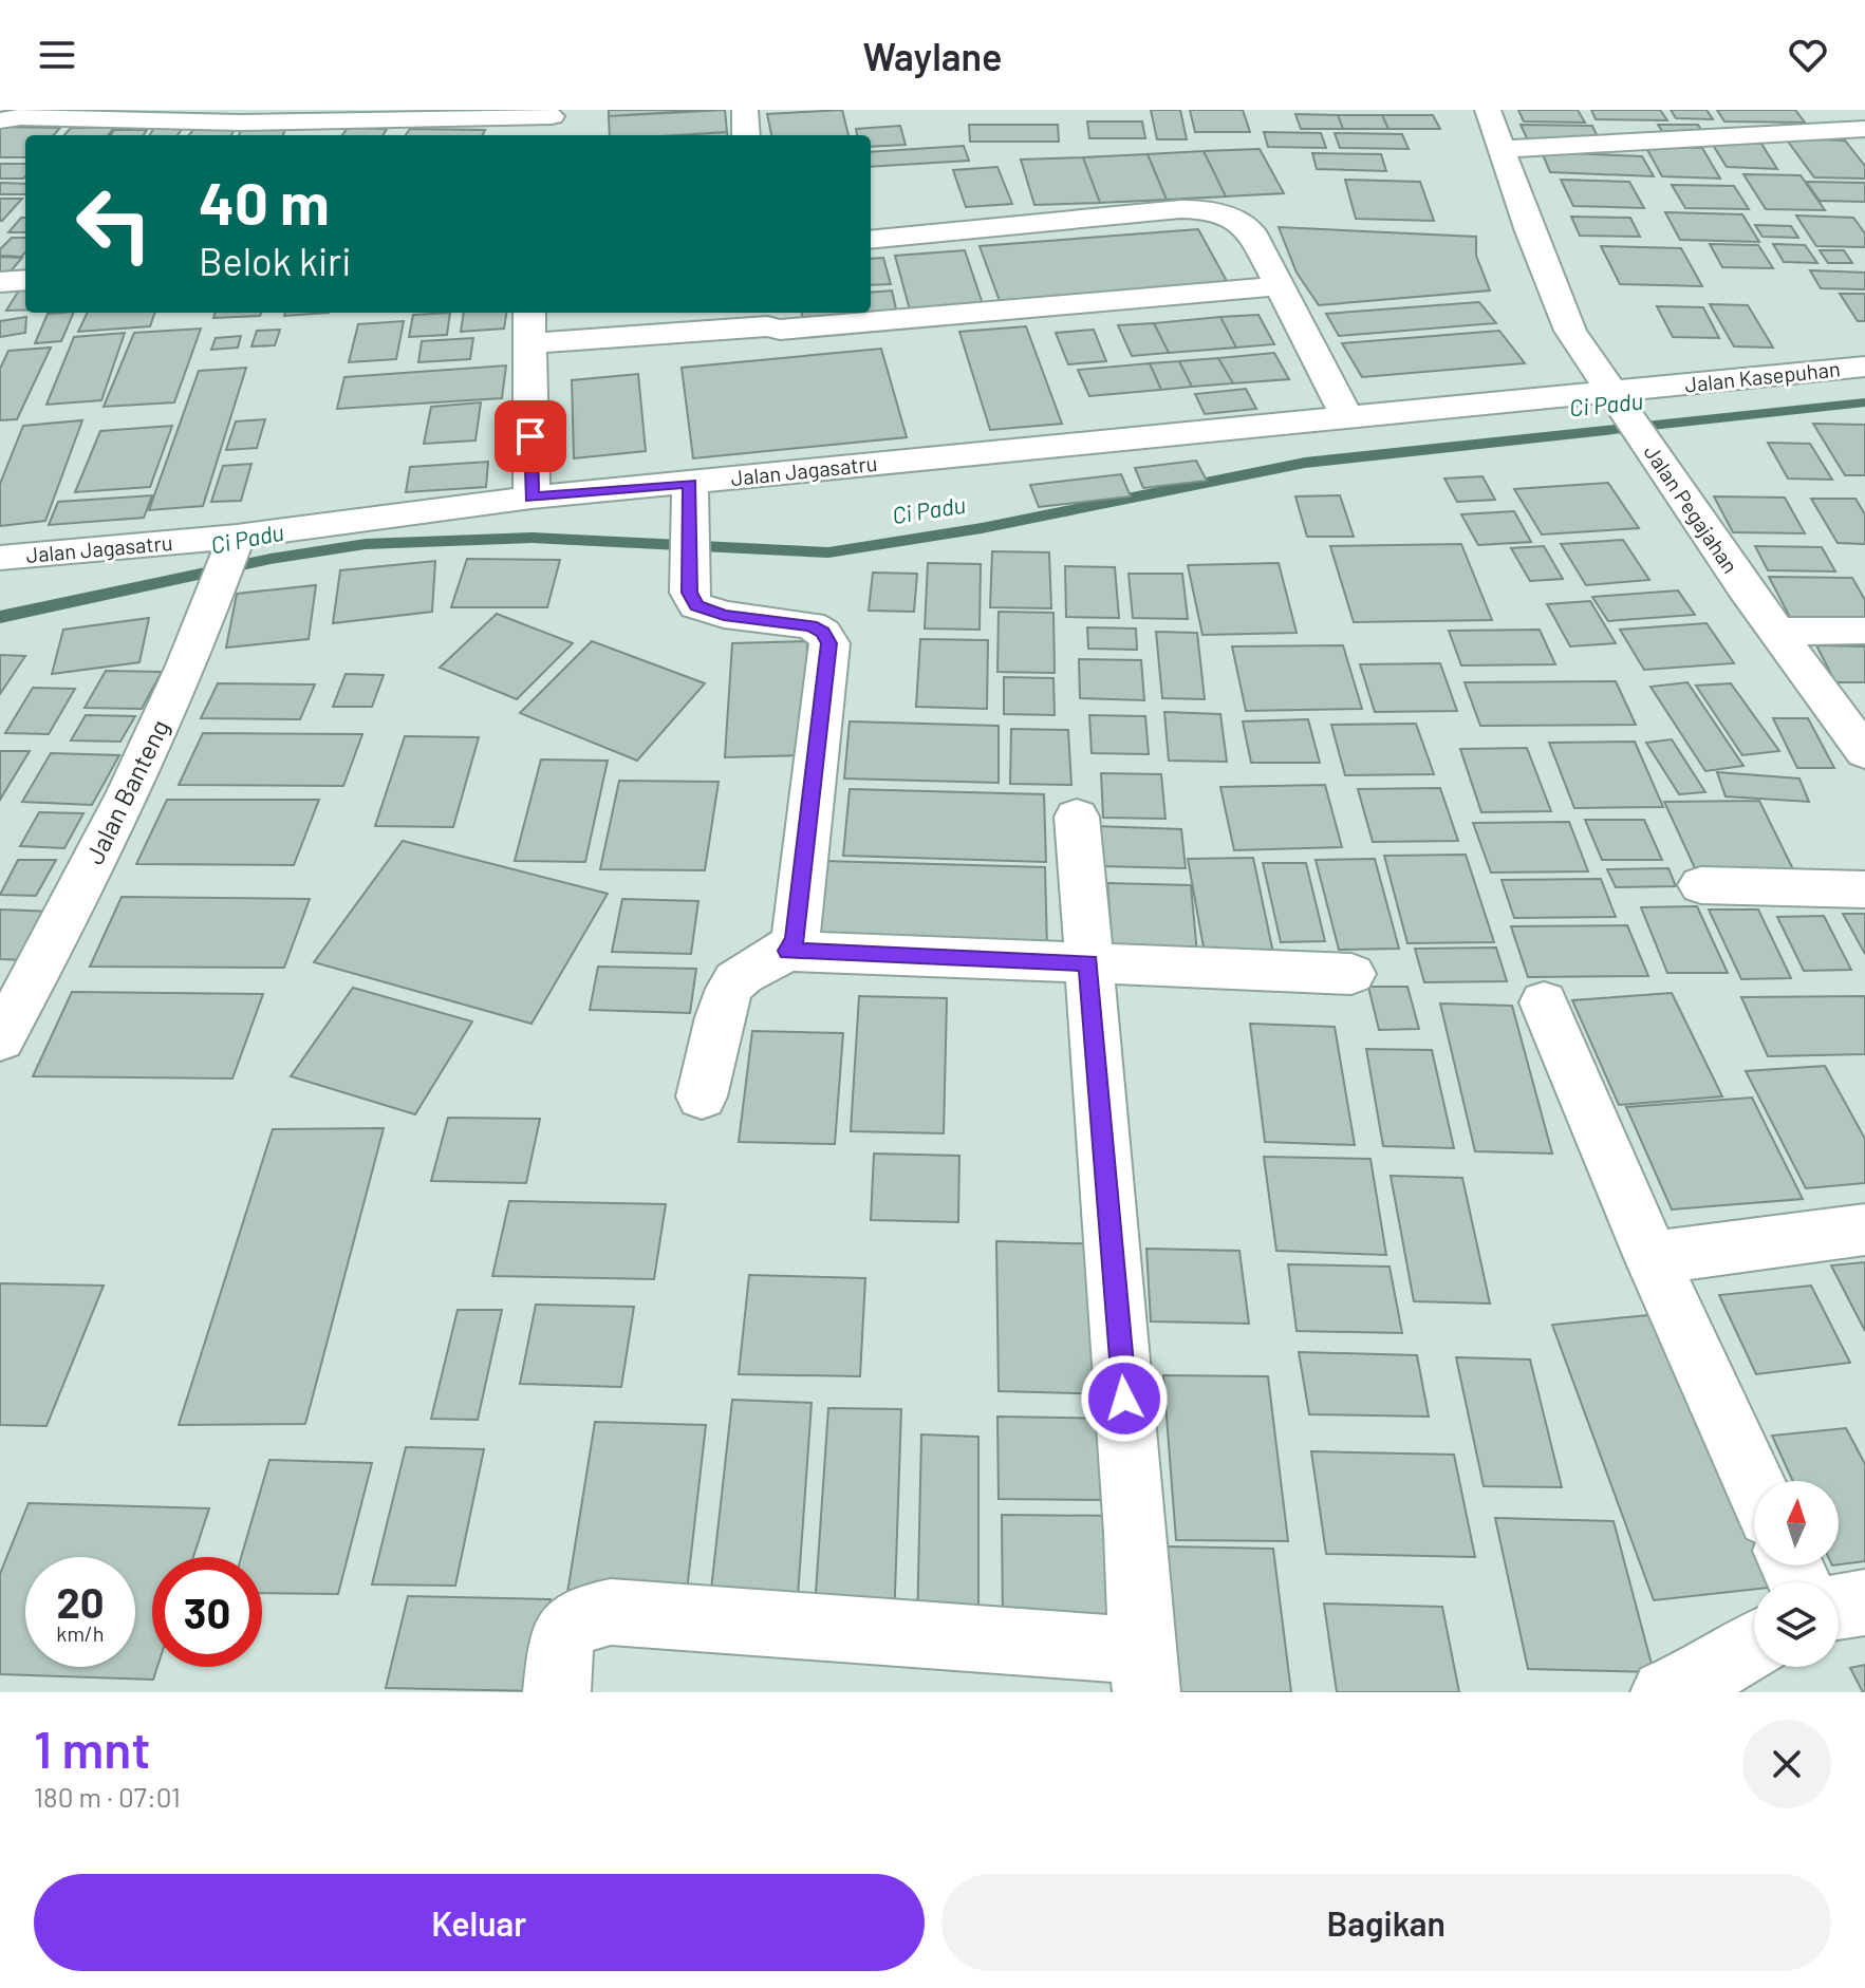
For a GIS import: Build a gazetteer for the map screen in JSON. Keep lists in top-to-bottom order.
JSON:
{
  "streets": {
    "street": [
      "Jalan Kasepuhan",
      "Jalan Jagasatru",
      "Jalan Pegajahan",
      "Jalan Banteng"
    ]
  },
  "crossings": [
    ["Jalan Kasepuhan", "Jalan Jagasatru"],
    ["Jalan Kasepuhan", "Jalan Pegajahan"],
    ["Jalan Jagasatru", "Jalan Pegajahan"],
    ["Jalan Jagasatru", "Jalan Banteng"]
  ],
  "water": ["Ci Padu"],
  "north": "top",
  "page": {
    "header": "Waylane",
    "turn": ["40 m", "Belok kiri"],
    "speed": "20 km/h",
    "limit": "30",
    "heading": ["1 mnt", "180 m · 07:01"],
    "buttons": ["Keluar", "Bagikan"]
  }
}
